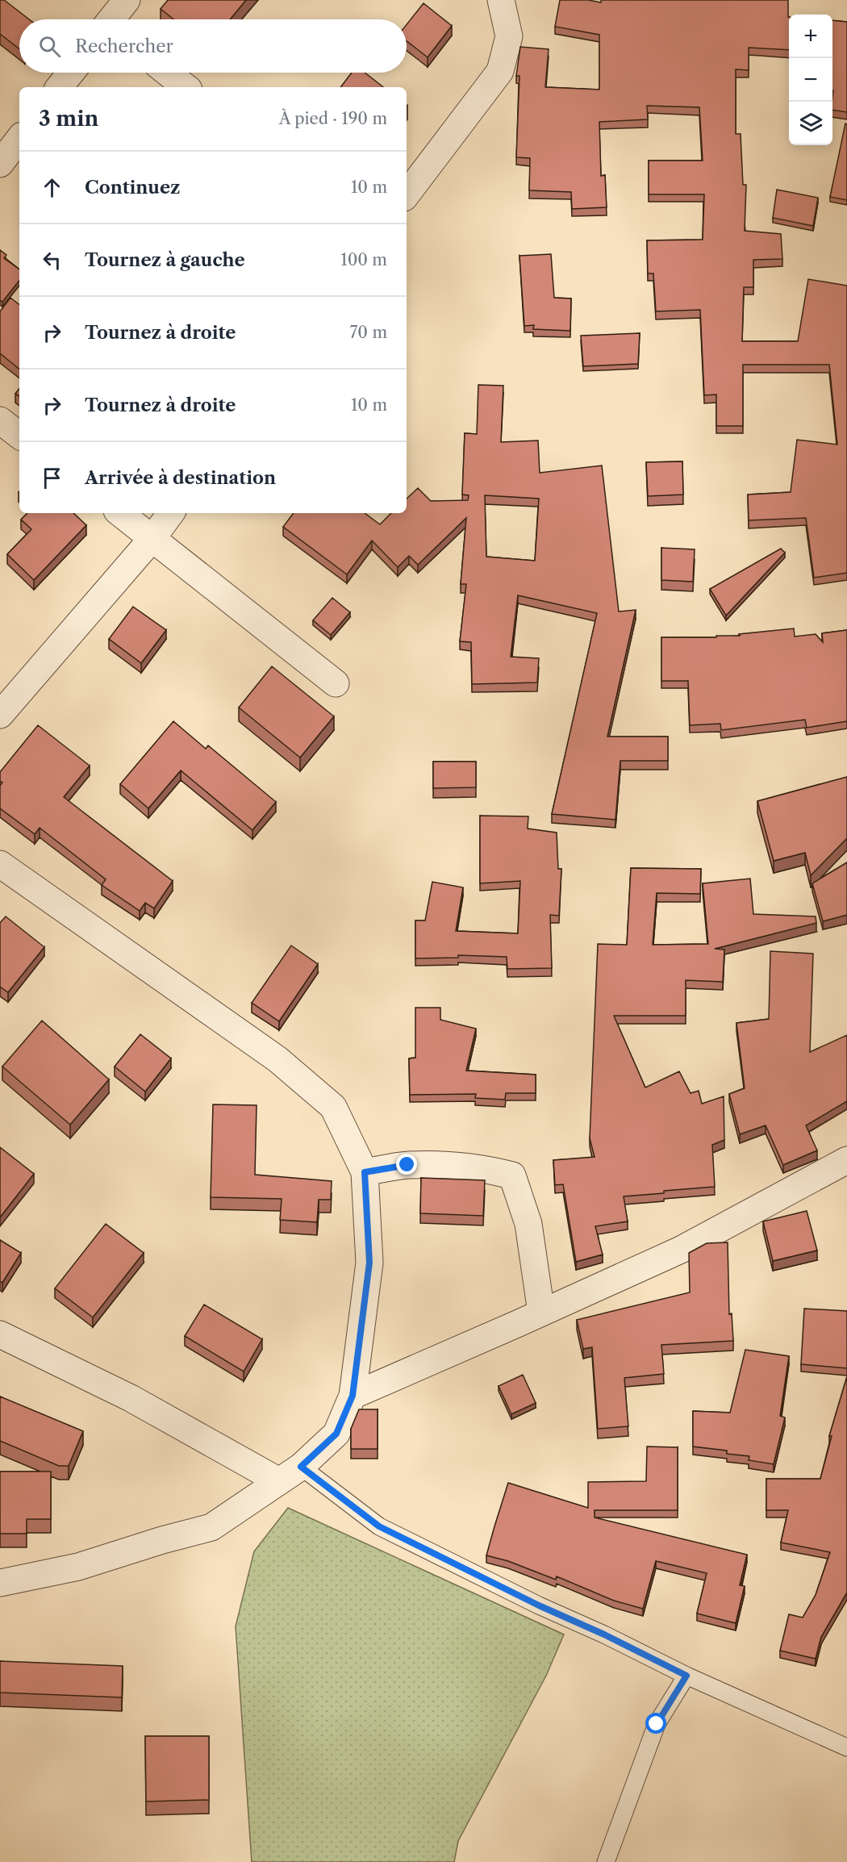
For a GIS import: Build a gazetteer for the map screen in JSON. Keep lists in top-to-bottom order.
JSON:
{
  "page": {
    "map_buttons": ["+", "−"],
    "search": "Rechercher",
    "heading": ["3 min", "À pied · 190 m"],
    "list": [
      ["Continuez", "10 m"],
      ["Tournez à gauche", "100 m"],
      ["Tournez à droite", "70 m"],
      ["Tournez à droite", "10 m"],
      "Arrivée à destination"
    ]
  }
}
